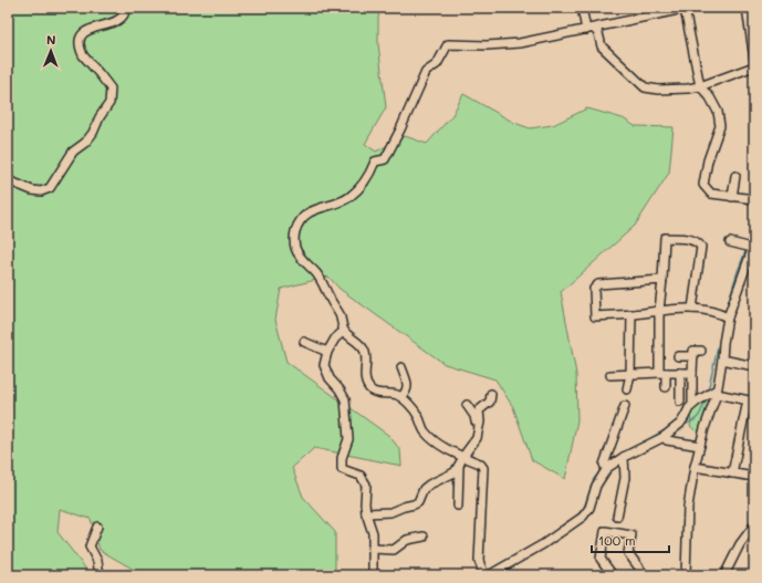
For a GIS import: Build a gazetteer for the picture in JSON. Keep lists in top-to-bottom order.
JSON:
{
  "scale_bar": "100 m",
  "north": "top"
}
